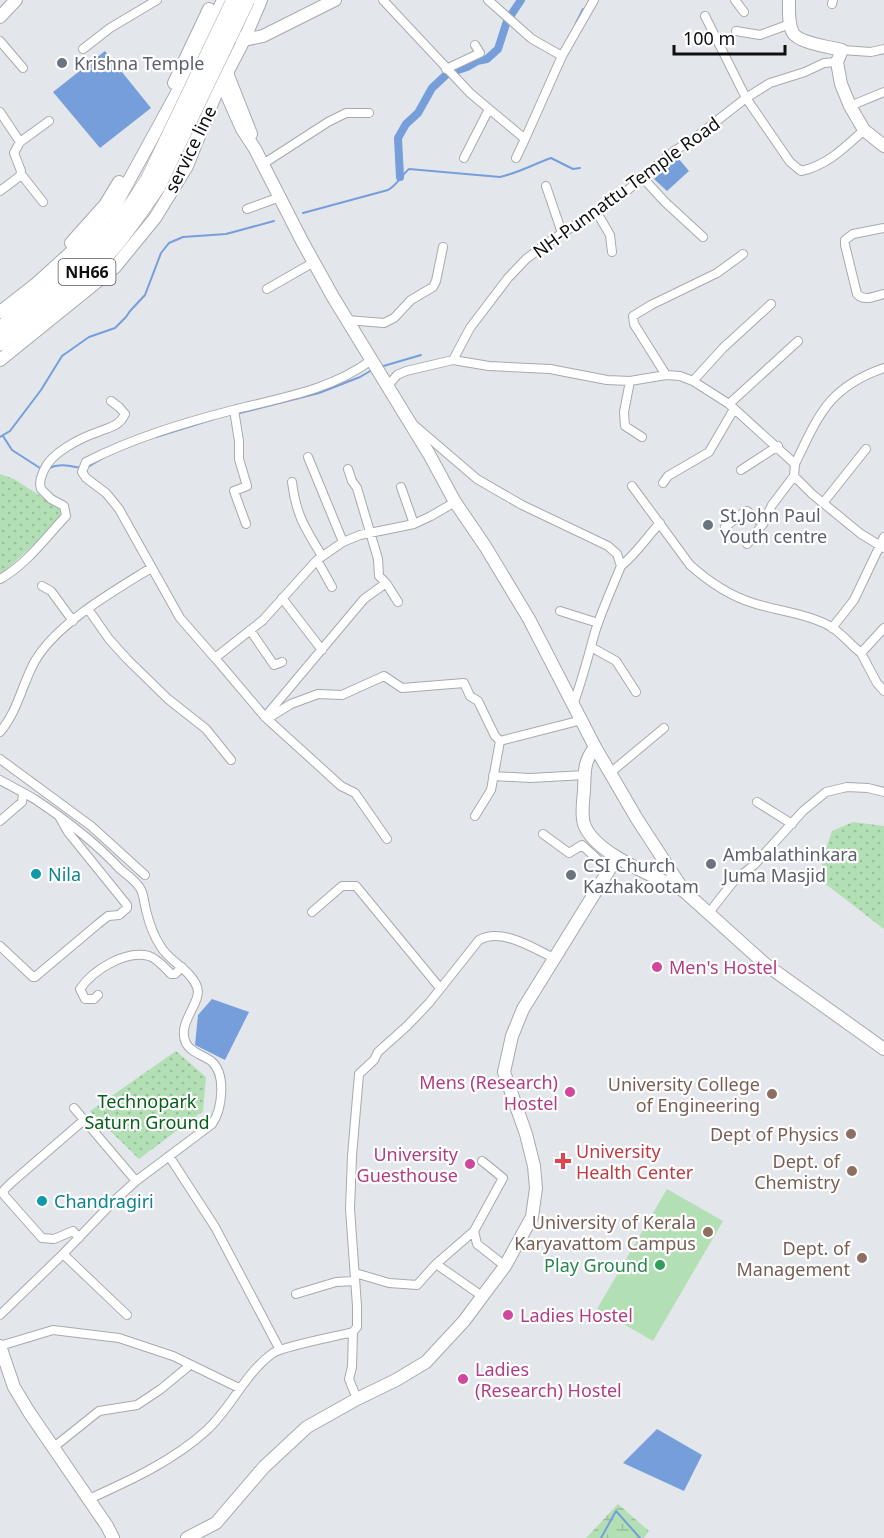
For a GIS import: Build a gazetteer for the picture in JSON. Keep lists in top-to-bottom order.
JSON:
{
  "streets": {
    "highway": ["NH66"],
    "main road": ["service line"],
    "street": ["NH-Punnattu Temple Road"]
  },
  "parks": ["Technopark Saturn Ground"],
  "places": {
    "other": [
      "Krishna Temple",
      "St.John Paul Youth centre",
      "Ambalathinkara Juma Masjid",
      "Nila",
      "CSI Church Kazhakootam",
      "Men's Hostel",
      "Mens (Research) Hostel",
      "University College of Engineering",
      "Dept of Physics",
      "University Guesthouse",
      "Dept. of Chemistry",
      "Chandragiri",
      "University of Kerala Karyavattom Campus",
      "Dept. of Management",
      "Play Ground",
      "Ladies Hostel",
      "Ladies (Research) Hostel"
    ],
    "health": ["University Health Center"]
  },
  "scale_bar": "100 m"
}
